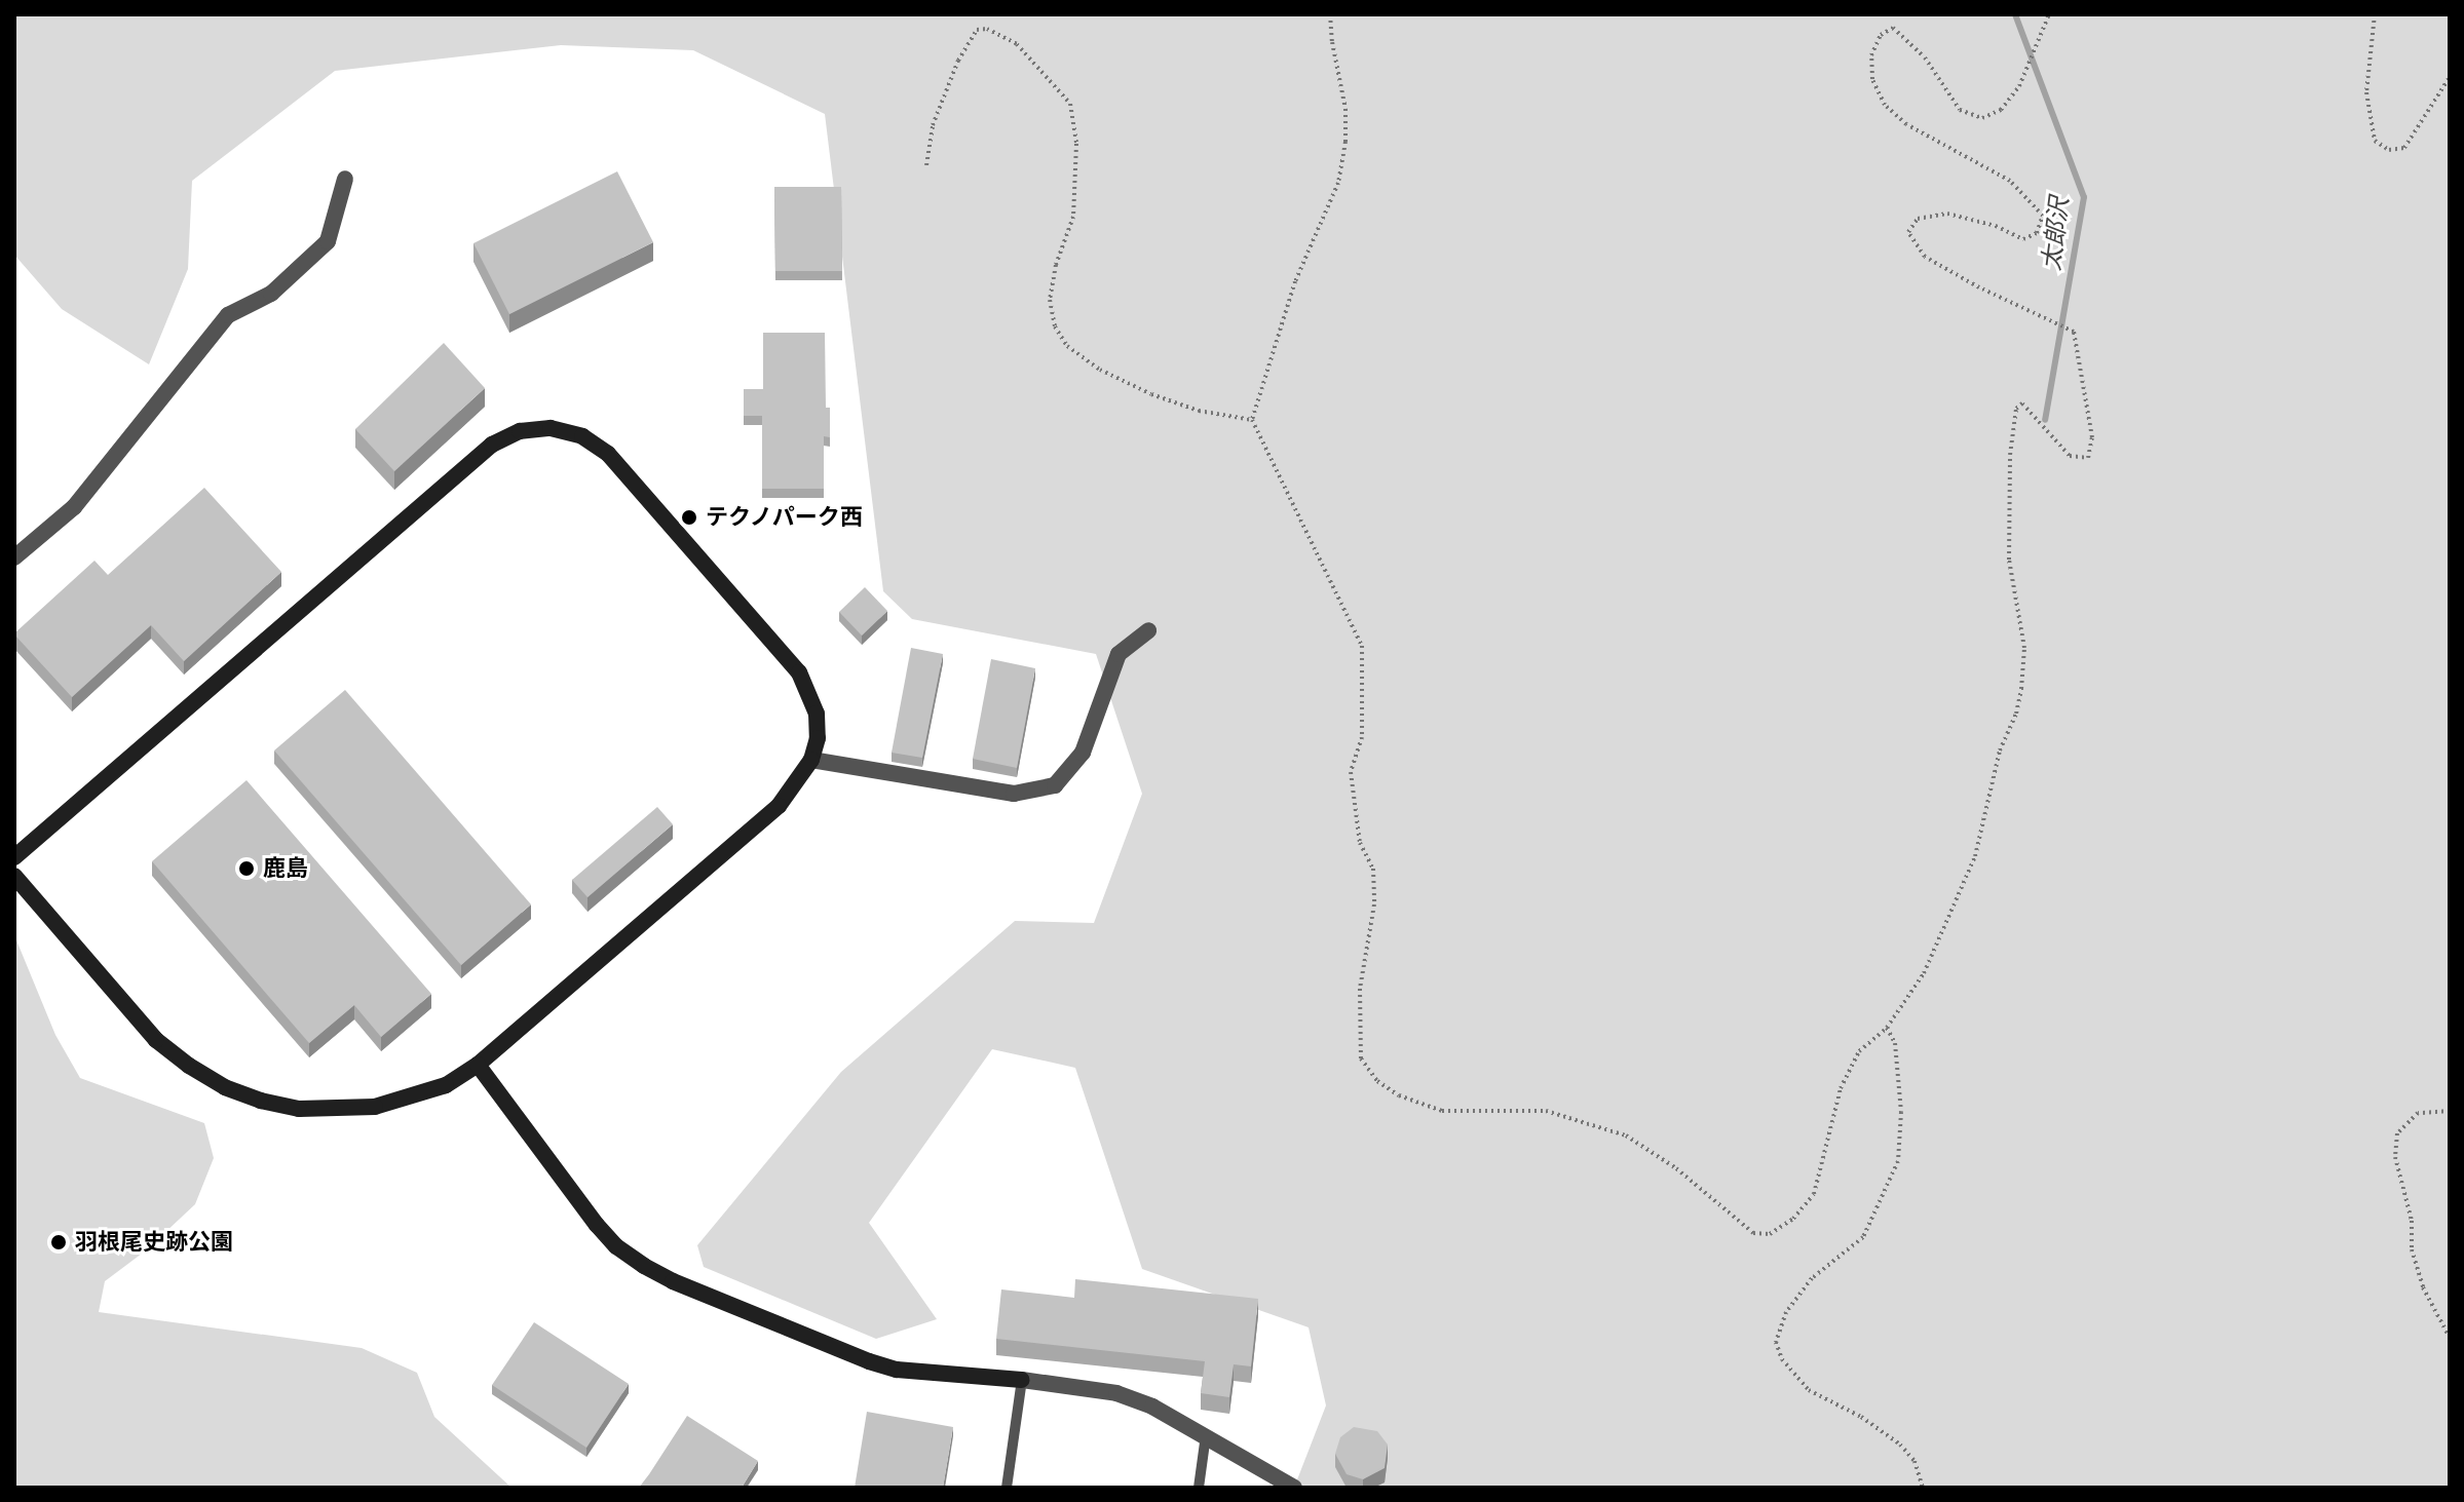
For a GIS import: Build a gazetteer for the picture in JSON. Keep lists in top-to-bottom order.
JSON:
{
  "water": ["太郎沢"],
  "places": ["テクノパーク西", "鹿島", "羽根尾史跡公園"]
}
